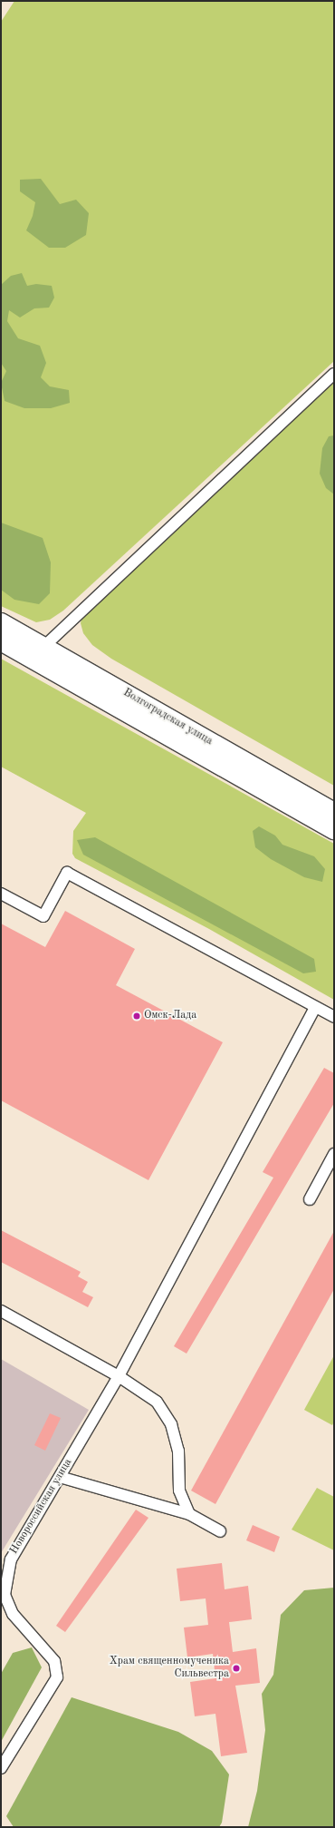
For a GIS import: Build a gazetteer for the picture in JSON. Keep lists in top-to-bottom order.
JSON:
{
  "streets": {
    "main road": ["Волгоградская улица"],
    "street": ["Новороссийская улица"]
  },
  "places": ["Омск-Лада", "Храм священномученика Сильвестра"]
}
